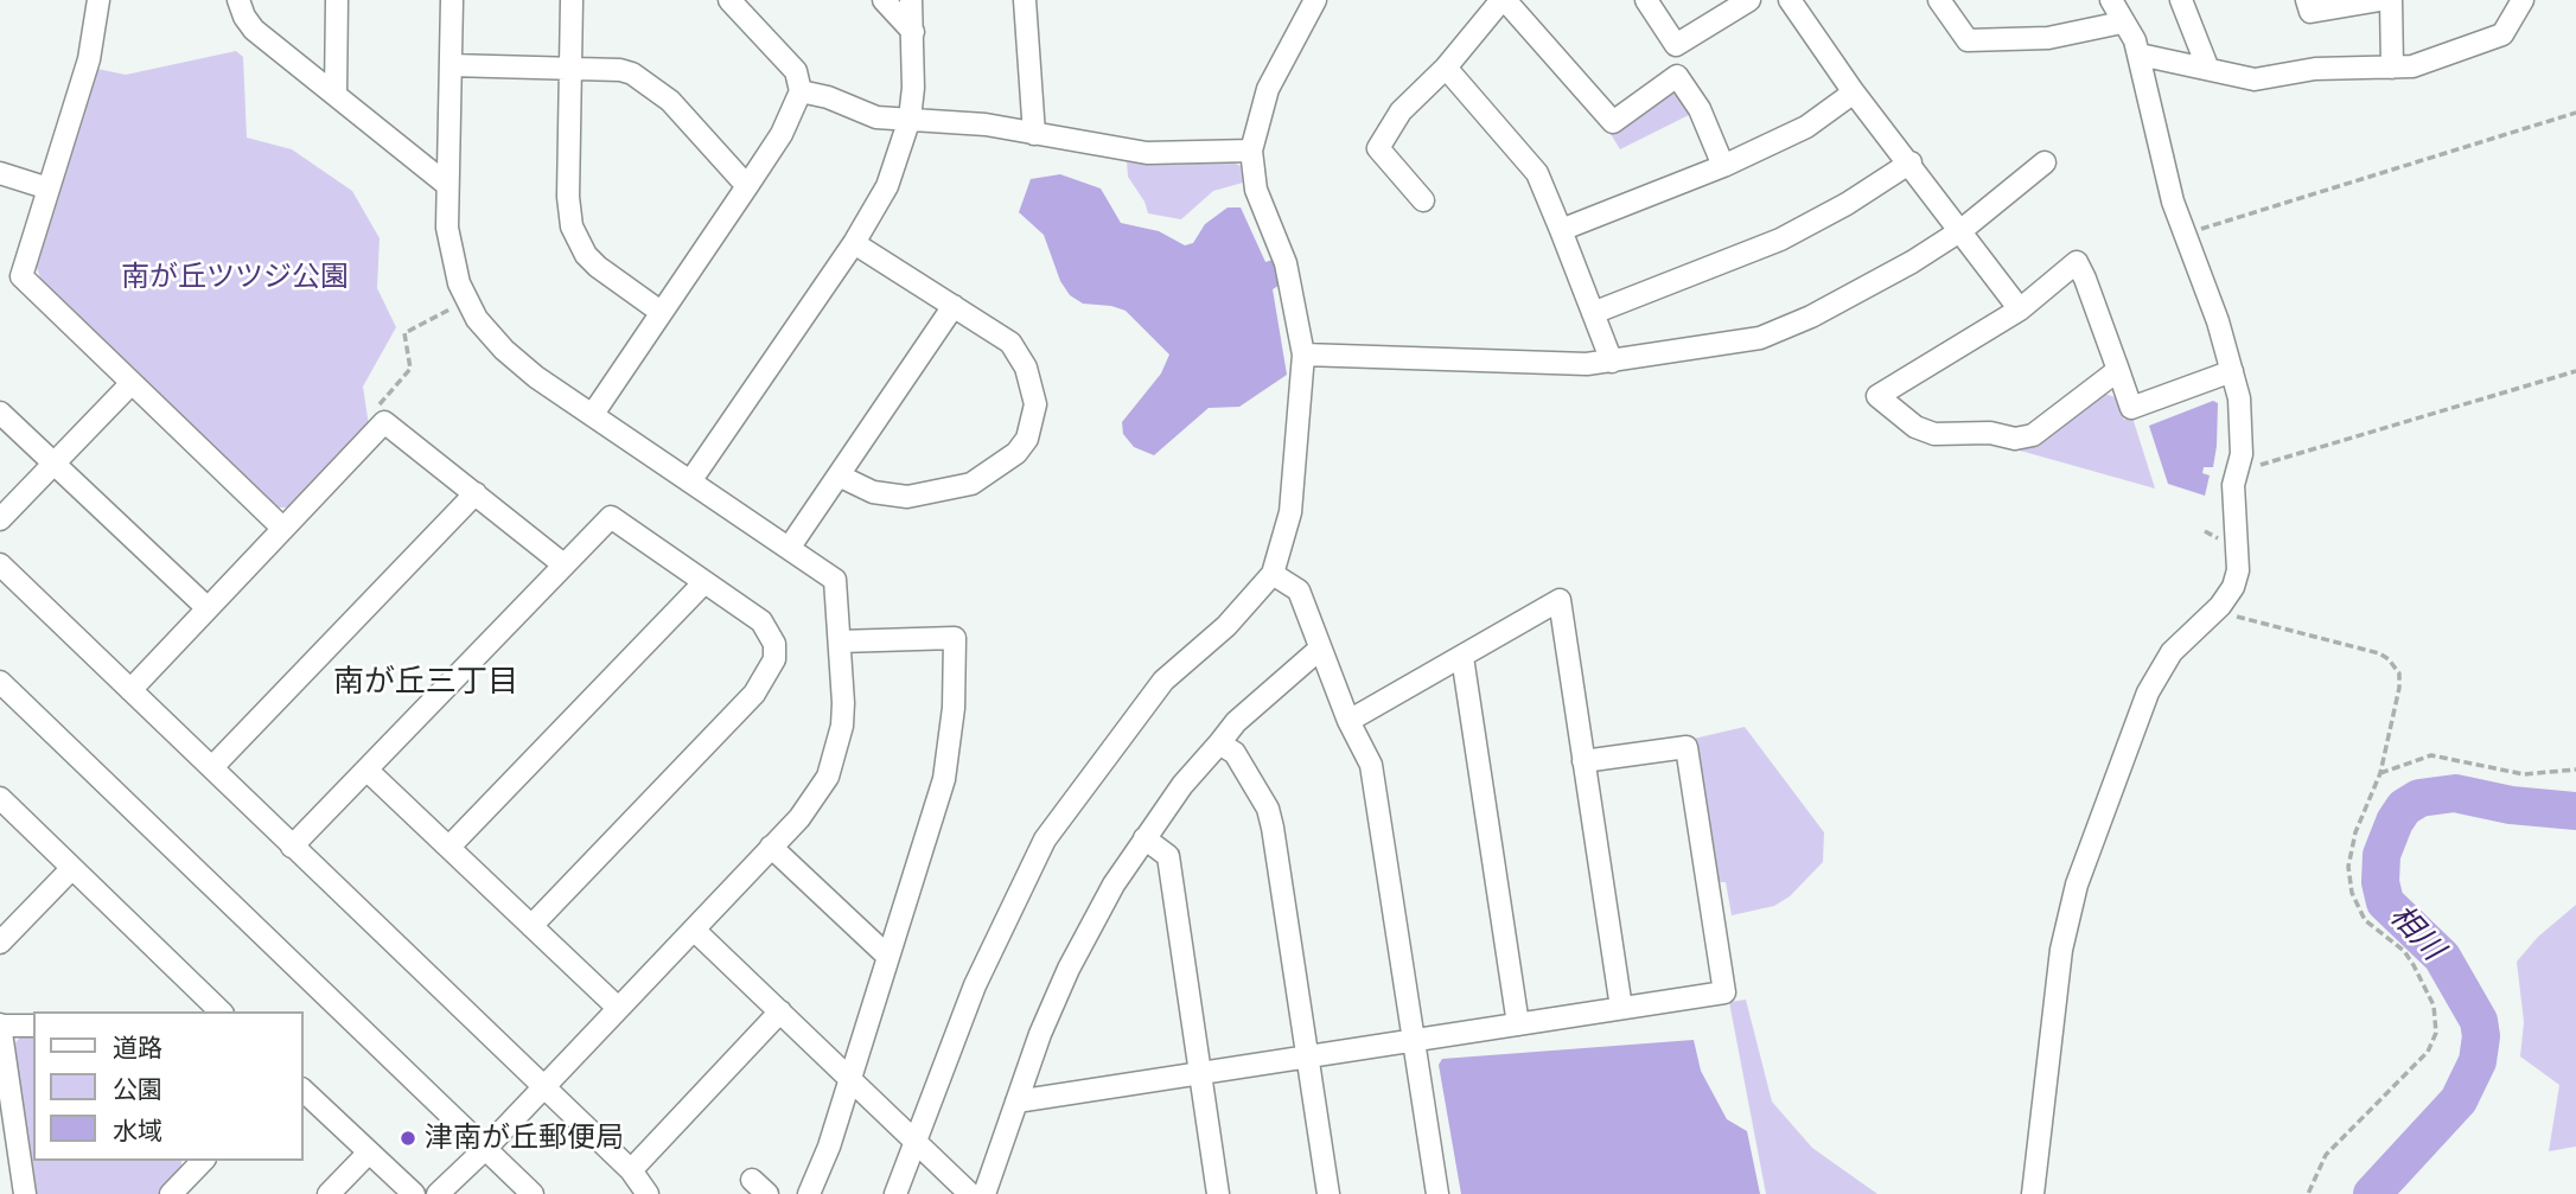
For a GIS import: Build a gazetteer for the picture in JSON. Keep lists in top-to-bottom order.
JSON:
{
  "districts": ["南が丘三丁目"],
  "water": ["相川"],
  "parks": ["南が丘ツツジ公園"],
  "places": ["津南が丘郵便局"],
  "legend": ["道路", "公園", "水域"]
}
